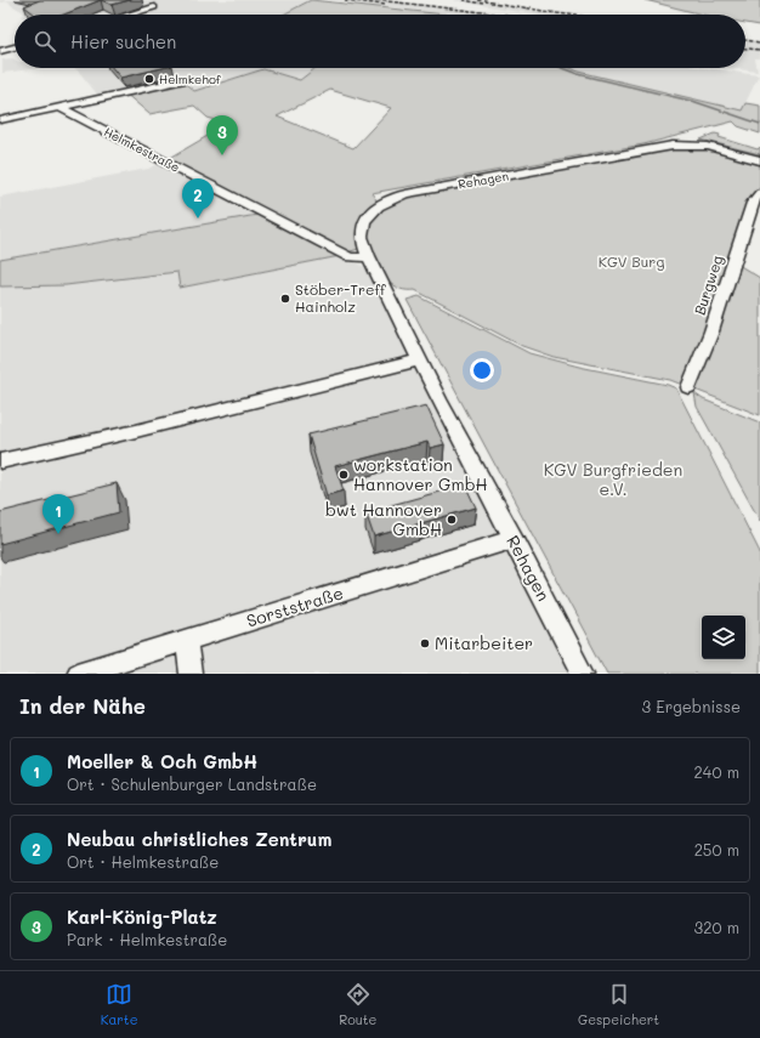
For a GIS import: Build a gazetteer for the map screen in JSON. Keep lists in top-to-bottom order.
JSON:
{
  "streets": {
    "street": [
      "Helmkestraße",
      "Rehagen",
      "Burgweg",
      "Sorststraße"
    ]
  },
  "crossings": [
    ["Helmkestraße", "Rehagen"],
    ["Rehagen", "Sorststraße"]
  ],
  "parks": ["KGV Burg", "KGV Burgfrieden e.V."],
  "places": [
    "Helmkehof",
    "Stöber-Treff Hainholz",
    "workstation Hannover GmbH",
    "bwt Hannover GmbH",
    "Mitarbeiter"
  ],
  "page": {
    "search": "Hier suchen",
    "pins": ["3", "2", "1"],
    "heading": ["In der Nähe", "3 Ergebnisse"],
    "list": [
      {
        "mark": "1",
        "name": "Moeller & Och GmbH",
        "note": "Ort · Schulenburger Landstraße",
        "value": "240 m"
      },
      {
        "mark": "2",
        "name": "Neubau christliches Zentrum",
        "note": "Ort · Helmkestraße",
        "value": "250 m"
      },
      {
        "mark": "3",
        "name": "Karl-König-Platz",
        "note": "Park · Helmkestraße",
        "value": "320 m"
      }
    ],
    "nav": ["Karte", "Route", "Gespeichert"]
  }
}
